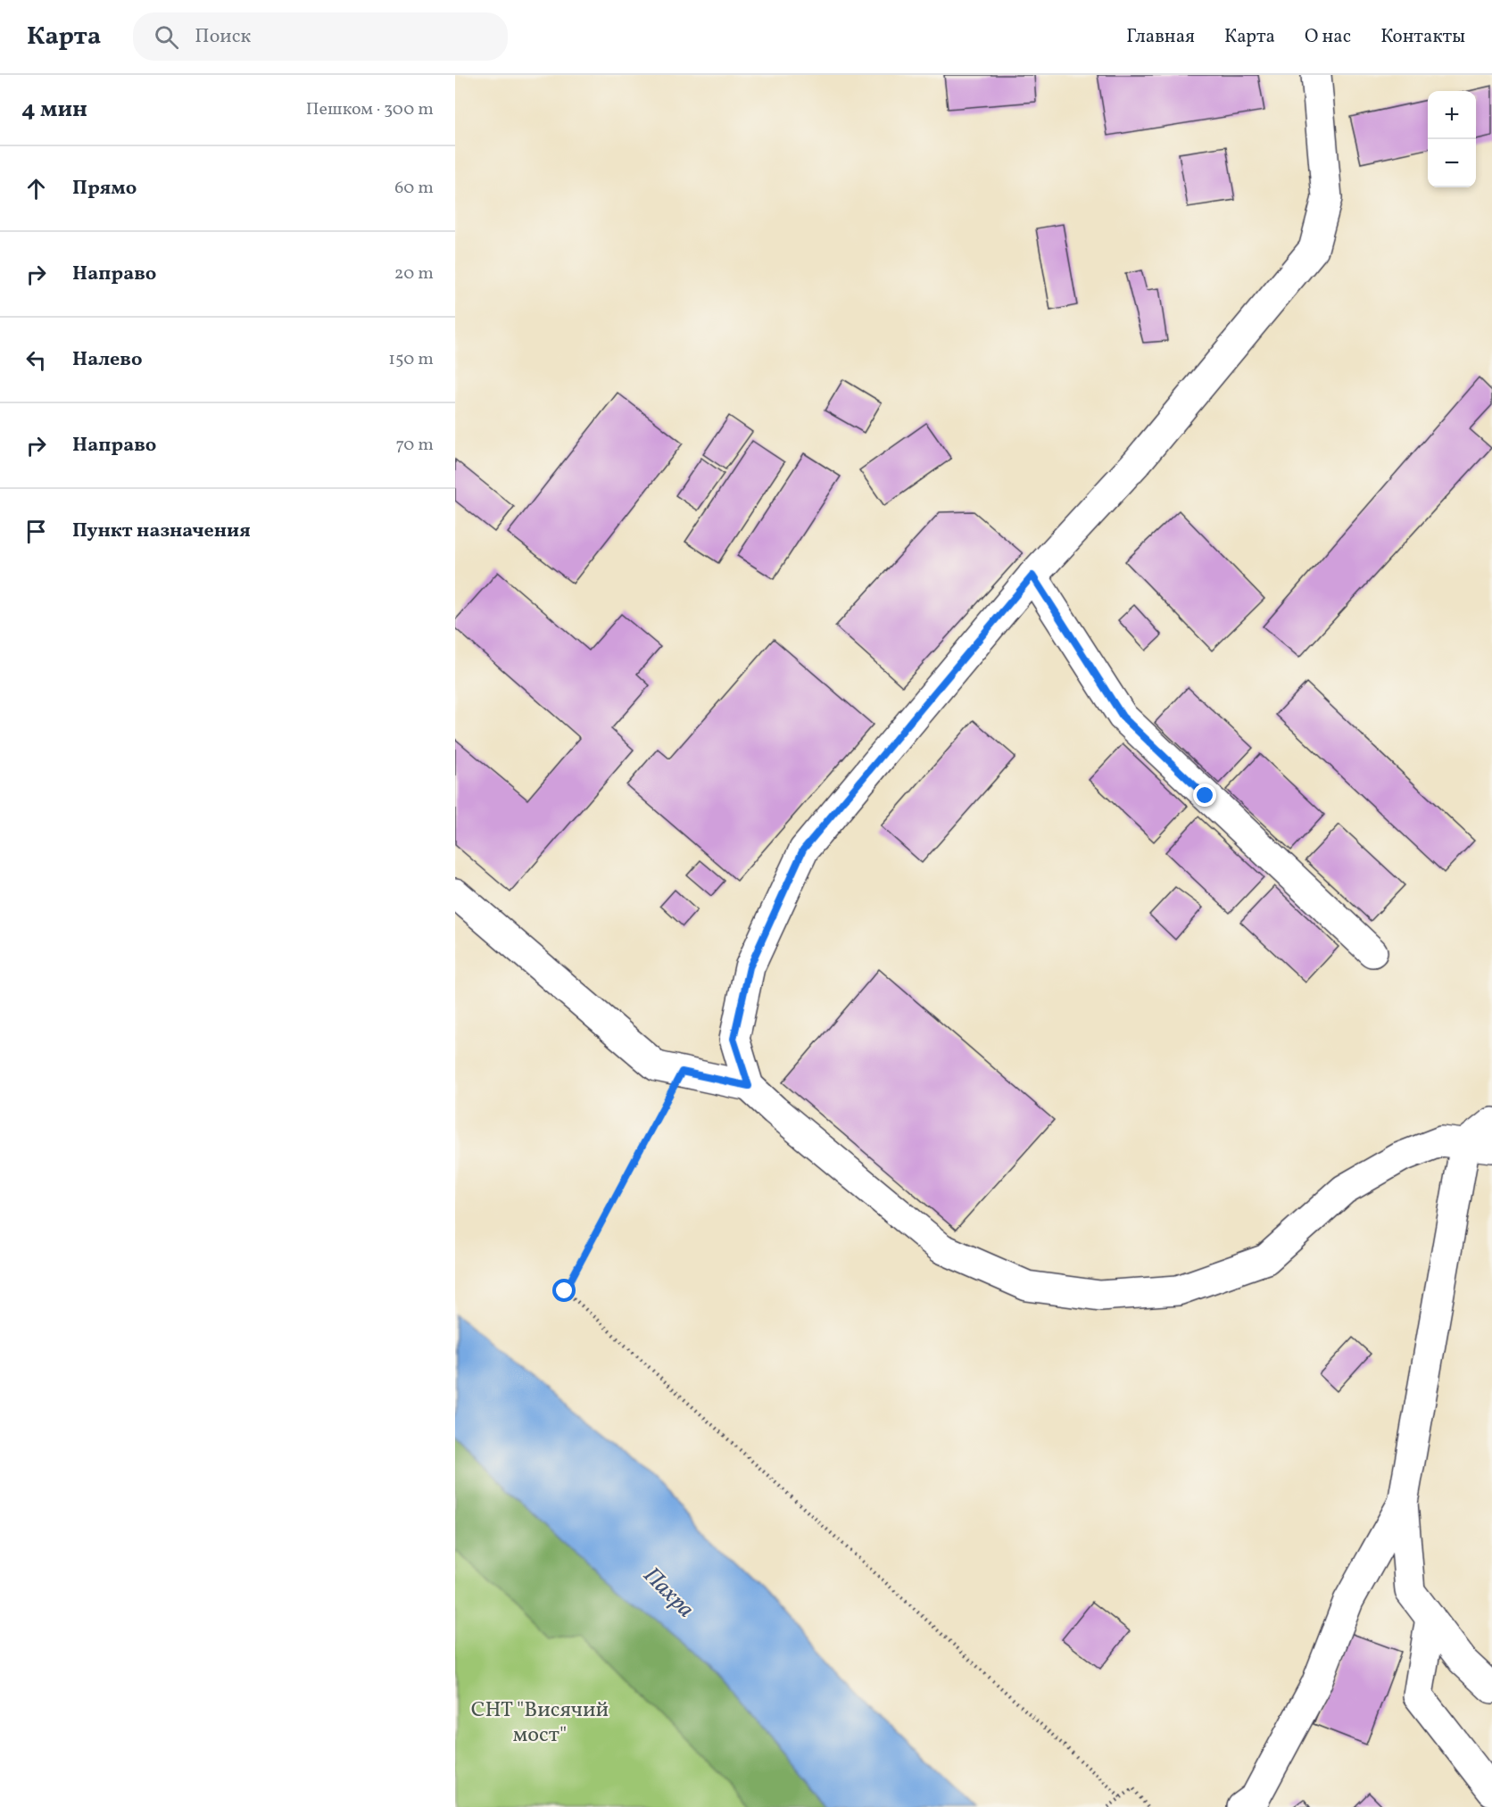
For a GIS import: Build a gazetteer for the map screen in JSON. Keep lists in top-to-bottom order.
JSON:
{
  "water": ["Пахра"],
  "parks": ["СНТ \"Висячий мост\""],
  "page": {
    "header": "Карта",
    "search": "Поиск",
    "nav": [
      "Главная",
      "Карта",
      "О нас",
      "Контакты"
    ],
    "heading": ["4 мин", "Пешком · 300 m"],
    "map_buttons": ["+", "−"],
    "list": [
      ["Прямо", "60 m"],
      ["Направо", "20 m"],
      ["Налево", "150 m"],
      ["Направо", "70 m"],
      "Пункт назначения"
    ]
  }
}
